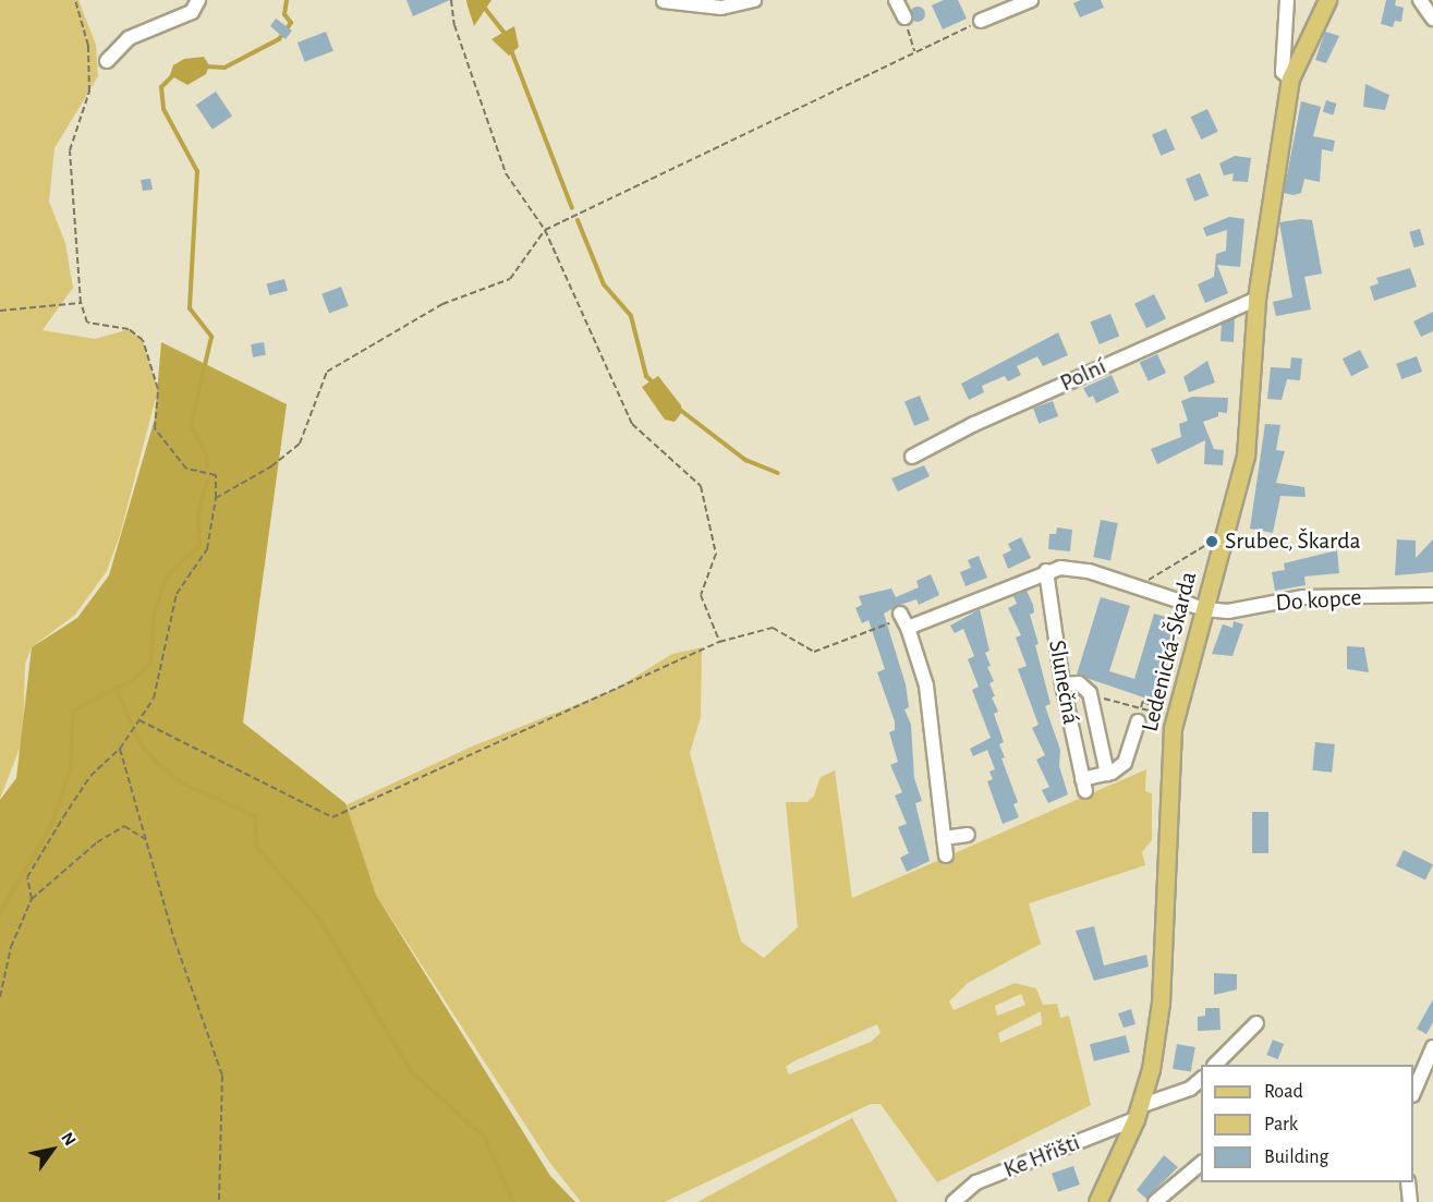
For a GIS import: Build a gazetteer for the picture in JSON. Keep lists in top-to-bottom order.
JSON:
{
  "streets": {
    "main road": ["Ledenická-Škarda"],
    "street": [
      "Polní",
      "Do kopce",
      "Slunečná",
      "Ke Hřišti"
    ]
  },
  "crossings": [
    ["Polní", "Ledenická-Škarda"],
    ["Do kopce", "Ledenická-Škarda"],
    ["Ledenická-Škarda", "Ke Hřišti"]
  ],
  "places": ["Srubec, Škarda"],
  "legend": ["Road", "Park", "Building"],
  "north": "top right"
}
